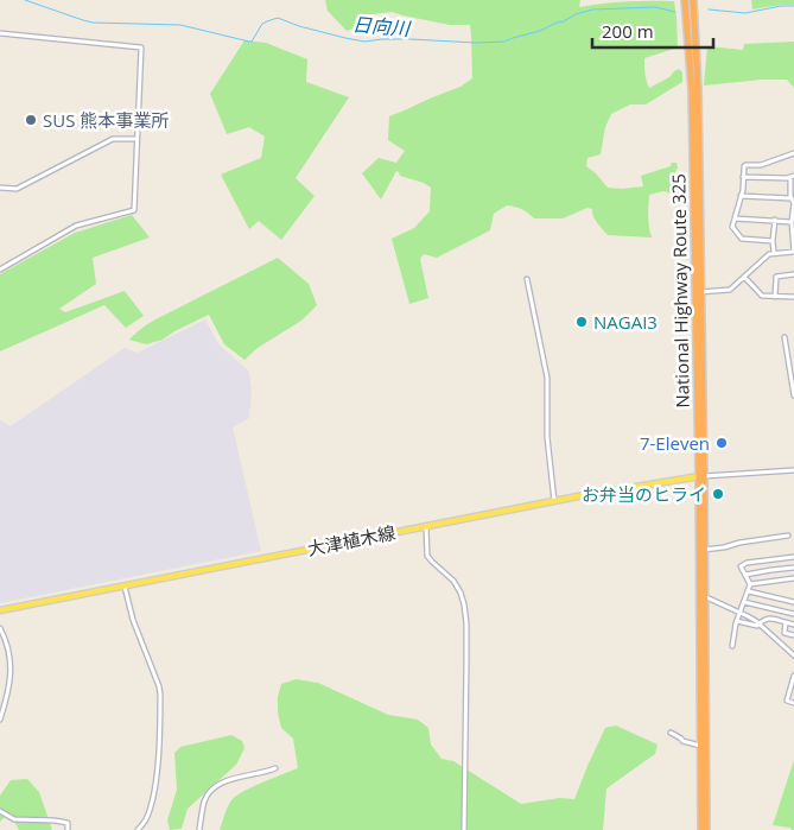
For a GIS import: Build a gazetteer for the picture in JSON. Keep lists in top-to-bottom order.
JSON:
{
  "streets": {
    "highway": ["National Highway Route 325"],
    "main road": ["大津植木線"]
  },
  "crossings": [
    ["National Highway Route 325", "大津植木線"]
  ],
  "water": ["日向川"],
  "places": [
    "SUS 熊本事業所",
    "NAGAI3",
    "7-Eleven",
    "お弁当のヒライ"
  ],
  "scale_bar": "200 m"
}
